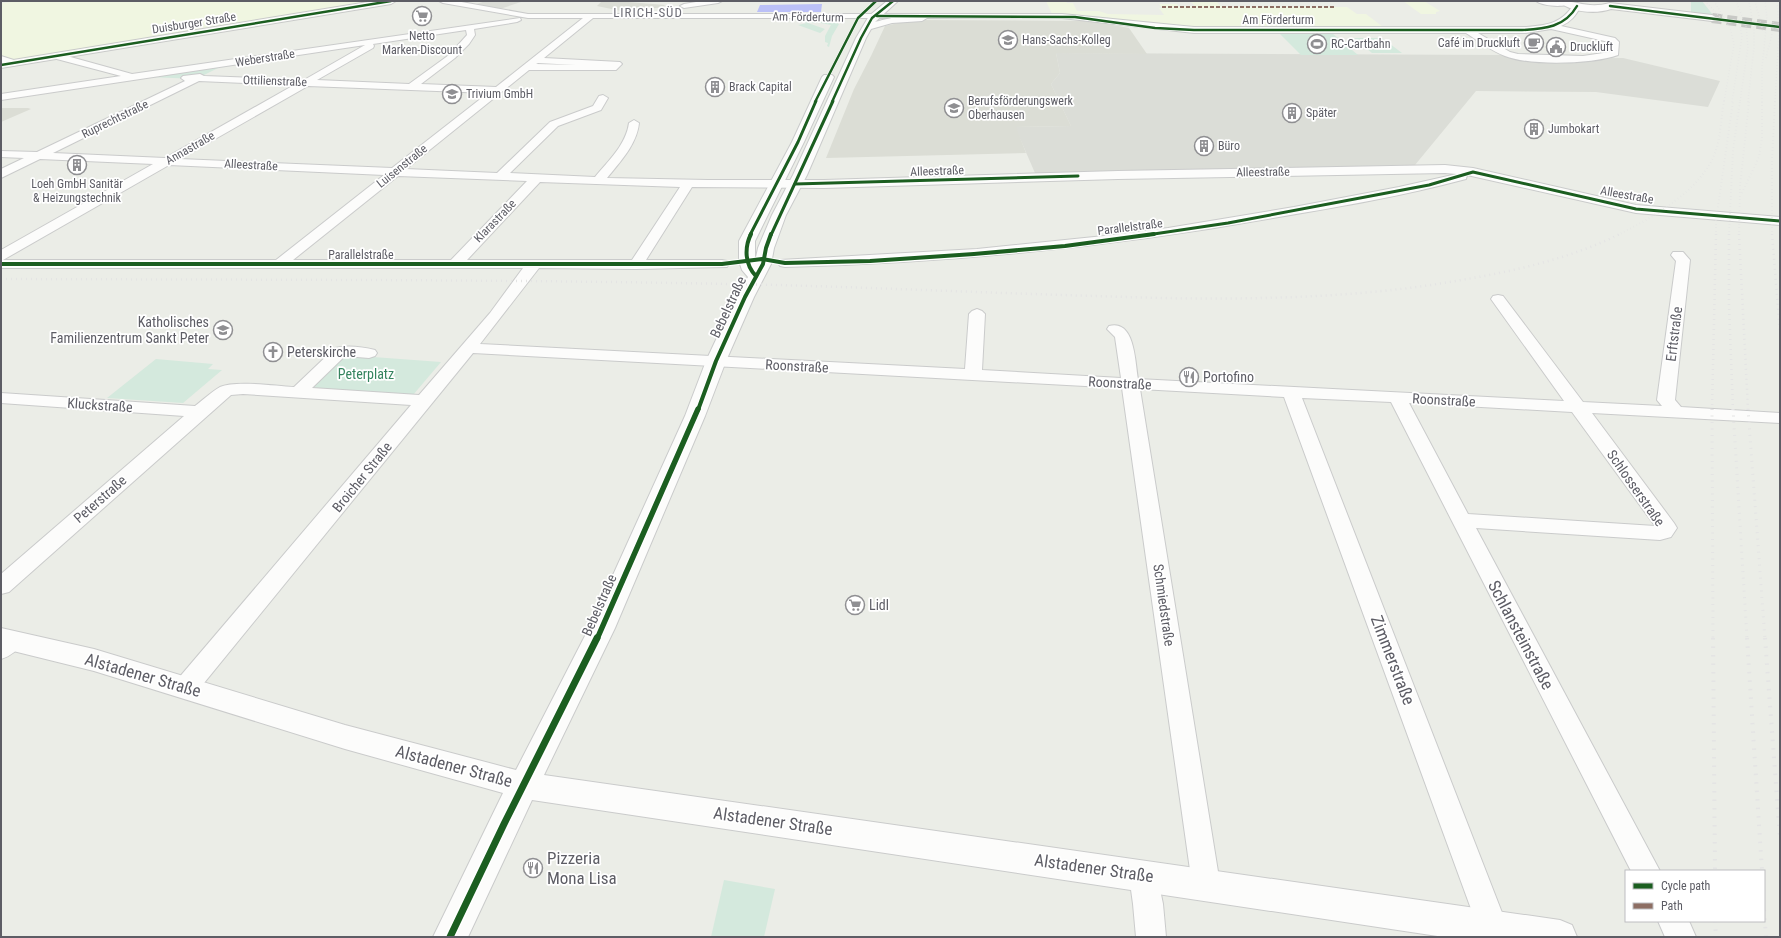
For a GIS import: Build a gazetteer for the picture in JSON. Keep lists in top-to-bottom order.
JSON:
{
  "streets": {
    "street": [
      "Am Förderturm",
      "Duisburger Straße",
      "Weberstraße",
      "Ottilienstraße",
      "Ruprechtstraße",
      "Annastraße",
      "Alleestraße",
      "Luisenstraße",
      "Klarastraße",
      "Parallelstraße",
      "Bebelstraße",
      "Erftstraße",
      "Roonstraße",
      "Kluckstraße",
      "Broicher Straße",
      "Schlosserstraße",
      "Peterstraße",
      "Schmiedstraße",
      "Schlansteinstraße",
      "Zimmerstraße",
      "Alstadener Straße"
    ]
  },
  "crossings": [
    ["Am Förderturm", "Weberstraße"],
    ["Am Förderturm", "Luisenstraße"],
    ["Am Förderturm", "Bebelstraße"],
    ["Duisburger Straße", "Ottilienstraße"],
    ["Weberstraße", "Ottilienstraße"],
    ["Weberstraße", "Ruprechtstraße"],
    ["Weberstraße", "Annastraße"],
    ["Ottilienstraße", "Ruprechtstraße"],
    ["Ottilienstraße", "Annastraße"],
    ["Ottilienstraße", "Luisenstraße"],
    ["Ruprechtstraße", "Alleestraße"],
    ["Annastraße", "Alleestraße"],
    ["Alleestraße", "Luisenstraße"],
    ["Alleestraße", "Klarastraße"],
    ["Alleestraße", "Parallelstraße"],
    ["Alleestraße", "Bebelstraße"],
    ["Luisenstraße", "Parallelstraße"],
    ["Klarastraße", "Parallelstraße"],
    ["Parallelstraße", "Broicher Straße"],
    ["Bebelstraße", "Roonstraße"],
    ["Bebelstraße", "Alstadener Straße"],
    ["Erftstraße", "Roonstraße"],
    ["Roonstraße", "Broicher Straße"],
    ["Roonstraße", "Schlosserstraße"],
    ["Roonstraße", "Schmiedstraße"],
    ["Roonstraße", "Schlansteinstraße"],
    ["Roonstraße", "Zimmerstraße"],
    ["Kluckstraße", "Peterstraße"],
    ["Broicher Straße", "Alstadener Straße"],
    ["Schlosserstraße", "Schlansteinstraße"],
    ["Schmiedstraße", "Alstadener Straße"],
    ["Zimmerstraße", "Alstadener Straße"]
  ],
  "districts": ["LIRICH-SÜD"],
  "parks": ["Peterplatz"],
  "places": {
    "supermarket": ["Netto Marken-Discount", "Lidl"],
    "school or university": [
      "Hans-Sachs-Kolleg",
      "Trivium GmbH",
      "Berufsförderungswerk Oberhausen",
      "Katholisches Familienzentrum Sankt Peter"
    ],
    "cafe": ["Café im Druckluft"],
    "sports": ["RC-Cartbahn"],
    "public building": ["Druckluft"],
    "building": [
      "Brack Capital",
      "Später",
      "Jumbokart",
      "Büro",
      "Loeh GmbH Sanitär & Heizungstechnik"
    ],
    "church": ["Peterskirche"],
    "restaurant": ["Portofino", "Pizzeria Mona Lisa"]
  },
  "legend": ["Cycle path", "Path"]
}
